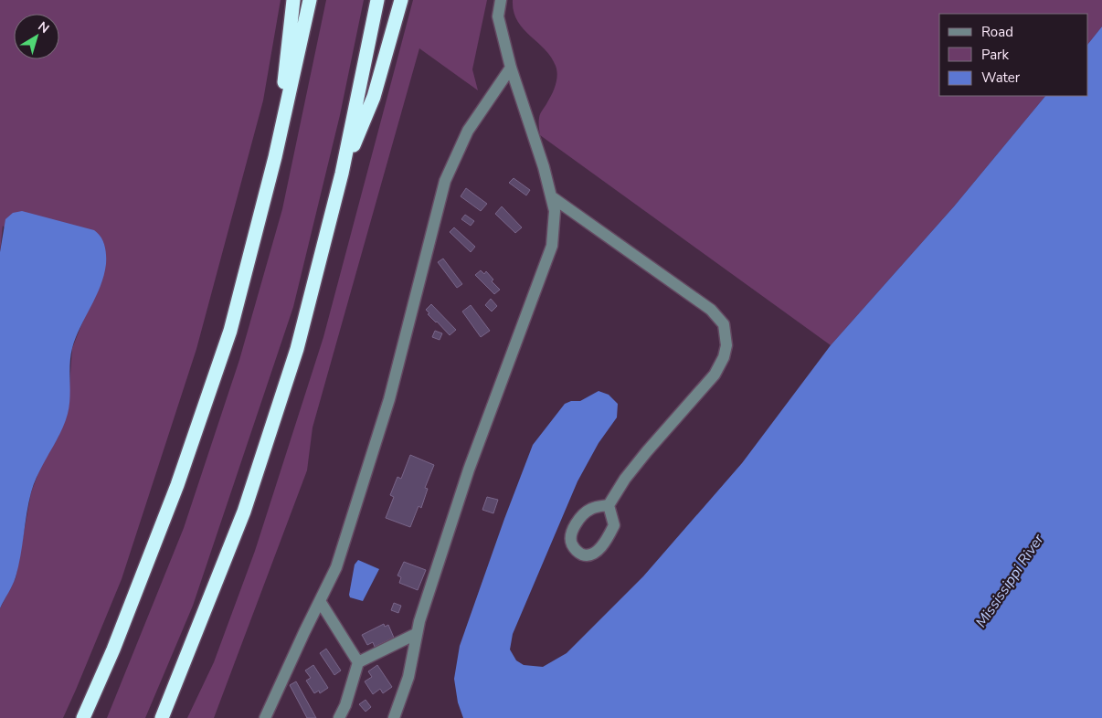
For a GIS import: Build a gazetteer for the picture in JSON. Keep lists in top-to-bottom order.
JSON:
{
  "water": ["Mississippi River"],
  "legend": ["Road", "Park", "Water"],
  "north": "top right"
}
